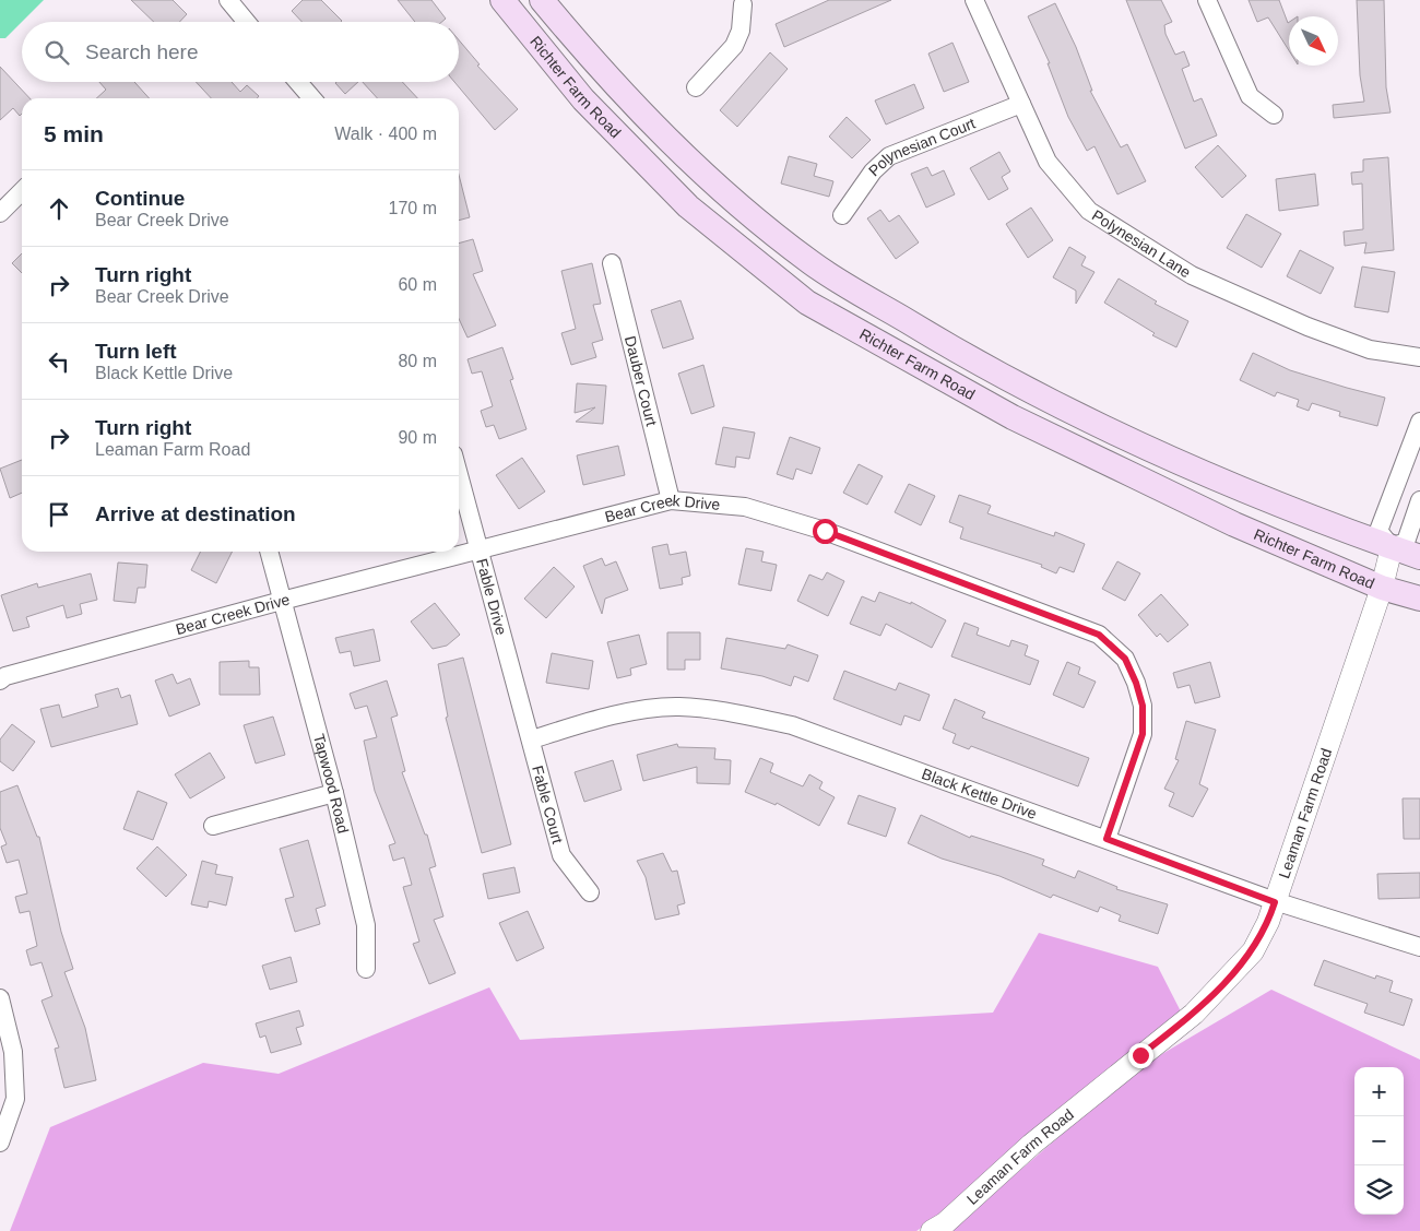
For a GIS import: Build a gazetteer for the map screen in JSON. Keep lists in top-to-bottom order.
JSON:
{
  "streets": {
    "main road": ["Richter Farm Road"],
    "street": [
      "Polynesian Court",
      "Polynesian Lane",
      "Dauber Court",
      "Bear Creek Drive",
      "Fable Drive",
      "Tapwood Road",
      "Black Kettle Drive",
      "Fable Court",
      "Leaman Farm Road"
    ]
  },
  "crossings": [
    ["Richter Farm Road", "Leaman Farm Road"],
    ["Polynesian Court", "Polynesian Lane"],
    ["Dauber Court", "Bear Creek Drive"],
    ["Bear Creek Drive", "Fable Drive"],
    ["Bear Creek Drive", "Tapwood Road"],
    ["Bear Creek Drive", "Black Kettle Drive"],
    ["Fable Drive", "Black Kettle Drive"],
    ["Fable Drive", "Fable Court"],
    ["Black Kettle Drive", "Fable Court"],
    ["Black Kettle Drive", "Leaman Farm Road"]
  ],
  "north": "bottom right",
  "page": {
    "search": "Search here",
    "heading": ["5 min", "Walk · 400 m"],
    "list": [
      ["Continue", "Bear Creek Drive", "170 m"],
      ["Turn right", "Bear Creek Drive", "60 m"],
      ["Turn left", "Black Kettle Drive", "80 m"],
      ["Turn right", "Leaman Farm Road", "90 m"],
      "Arrive at destination"
    ],
    "map_buttons": ["+", "−"]
  }
}
